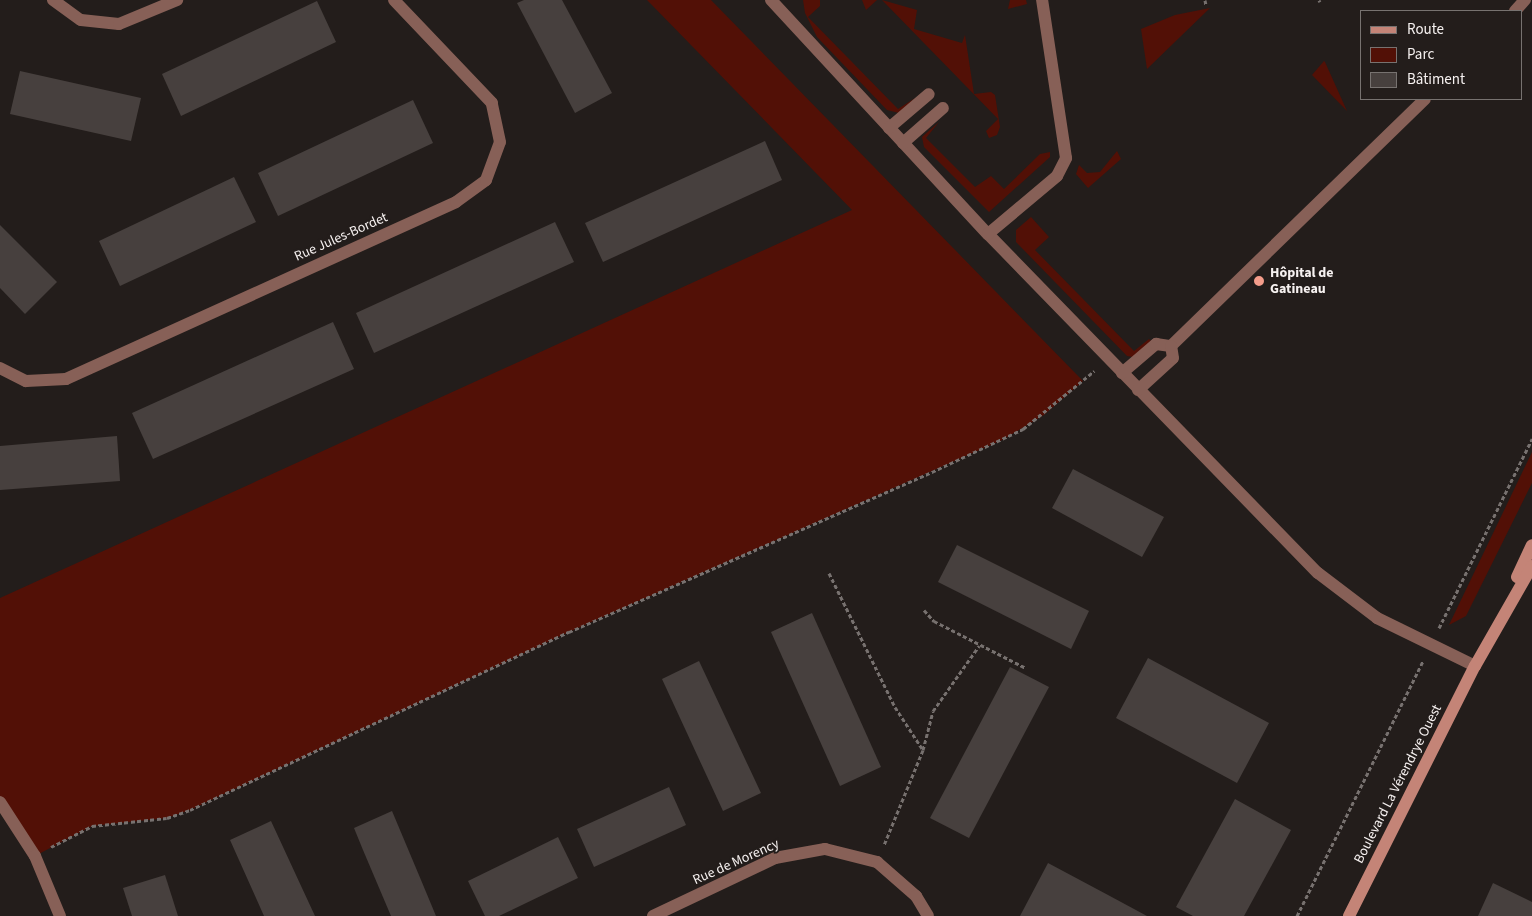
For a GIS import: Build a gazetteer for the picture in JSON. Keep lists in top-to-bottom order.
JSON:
{
  "streets": {
    "main road": ["Boulevard La Vérendrye Ouest"],
    "street": ["Rue Jules-Bordet", "Rue de Morency"]
  },
  "places": ["Hôpital de Gatineau"],
  "legend": ["Route", "Parc", "Bâtiment"]
}
